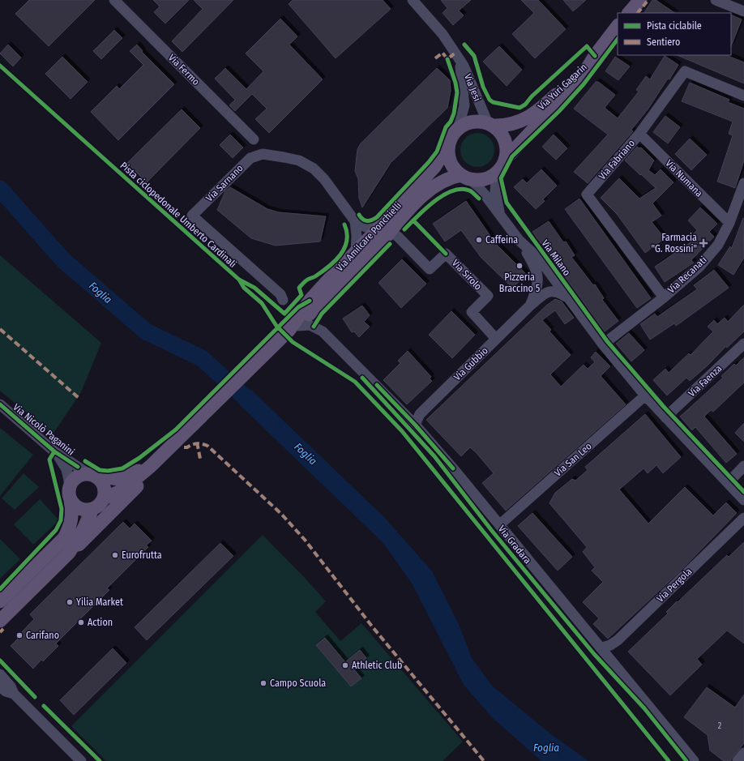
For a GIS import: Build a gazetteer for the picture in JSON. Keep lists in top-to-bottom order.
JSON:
{
  "streets": {
    "main road": ["Via Yuri Gagarin", "Via Amilcare Ponchielli"],
    "street": [
      "Via Fermo",
      "Via Jesi",
      "Via Fabriano",
      "Via Numana",
      "Via Sarnano",
      "Via Milano",
      "Via Sirolo",
      "Via Recanati",
      "Via Gubbio",
      "Via Faenza",
      "Via Nicolò Paganini",
      "Via San Leo",
      "Via Gradara",
      "Via Pergola"
    ],
    "cycle path": ["Pista ciclopedonale Umberto Cardinali"]
  },
  "crossings": [
    ["Via Yuri Gagarin", "Via Jesi"],
    ["Via Yuri Gagarin", "Via Amilcare Ponchielli"],
    ["Via Yuri Gagarin", "Via Milano"],
    ["Via Jesi", "Via Amilcare Ponchielli"],
    ["Via Jesi", "Via Milano"],
    ["Via Fabriano", "Via Numana"],
    ["Via Fabriano", "Via Recanati"],
    ["Via Numana", "Via Recanati"],
    ["Via Amilcare Ponchielli", "Via Milano"],
    ["Via Amilcare Ponchielli", "Via Sirolo"],
    ["Via Amilcare Ponchielli", "Via Nicolò Paganini"],
    ["Via Amilcare Ponchielli", "Via Gradara"],
    ["Via Milano", "Via Recanati"],
    ["Via Milano", "Via Gubbio"],
    ["Via Milano", "Via Faenza"],
    ["Via Milano", "Via San Leo"],
    ["Via Sirolo", "Via Gubbio"],
    ["Via Gubbio", "Via Gradara"],
    ["Via San Leo", "Via Gradara"],
    ["Via Gradara", "Via Pergola"]
  ],
  "water": ["Foglia"],
  "places": {
    "other": [
      "Caffeina",
      "Pizzeria Braccino 5",
      "Eurofrutta",
      "Yilia Market",
      "Action",
      "Carifano",
      "Athletic Club",
      "Campo Scuola"
    ],
    "health": ["Farmacia \"G. Rossini\""]
  },
  "house_numbers": ["2"],
  "legend": ["Pista ciclabile", "Sentiero"]
}
